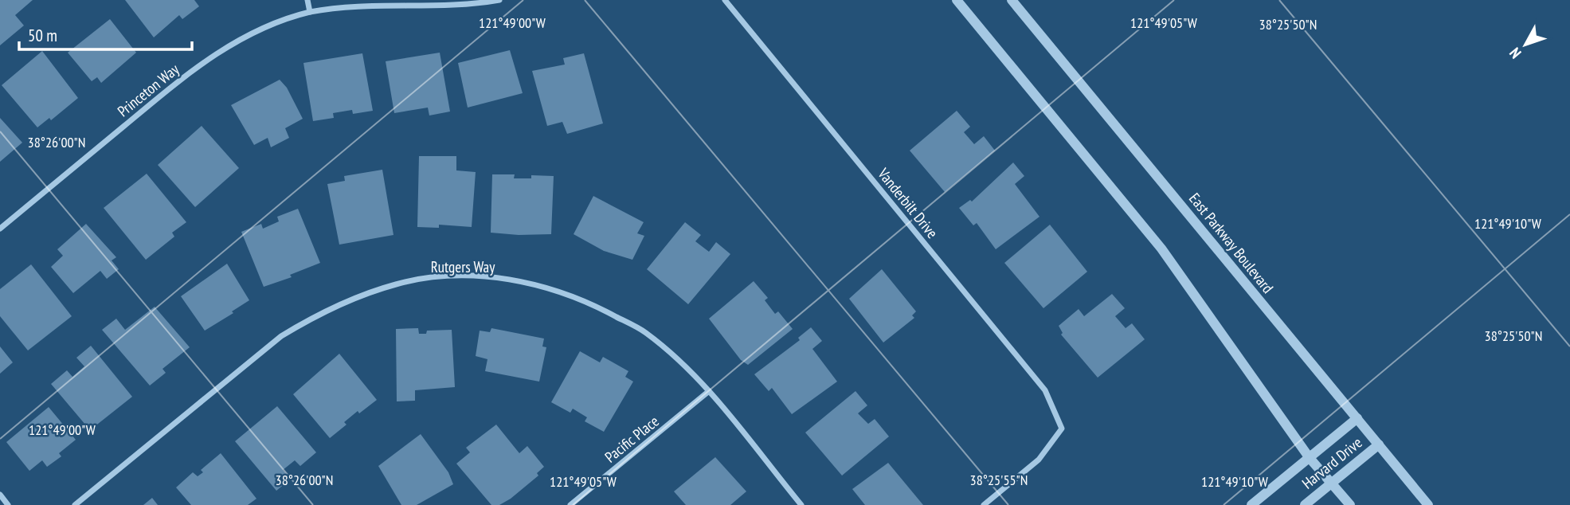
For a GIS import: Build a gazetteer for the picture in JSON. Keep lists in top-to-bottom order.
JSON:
{
  "streets": {
    "street": [
      "Princeton Way",
      "Vanderbilt Drive",
      "East Parkway Boulevard",
      "Rutgers Way",
      "Pacific Place",
      "Harvard Drive"
    ]
  },
  "crossings": [
    ["East Parkway Boulevard", "Harvard Drive"],
    ["Rutgers Way", "Pacific Place"]
  ],
  "scale_bar": "50 m",
  "north": "bottom left",
  "coordinates": [
    "121°49'00\"W",
    "121°49'05\"W",
    "38°25'50\"N",
    "38°26'00\"N",
    "121°49'10\"W",
    "38°25'55\"N"
  ]
}
